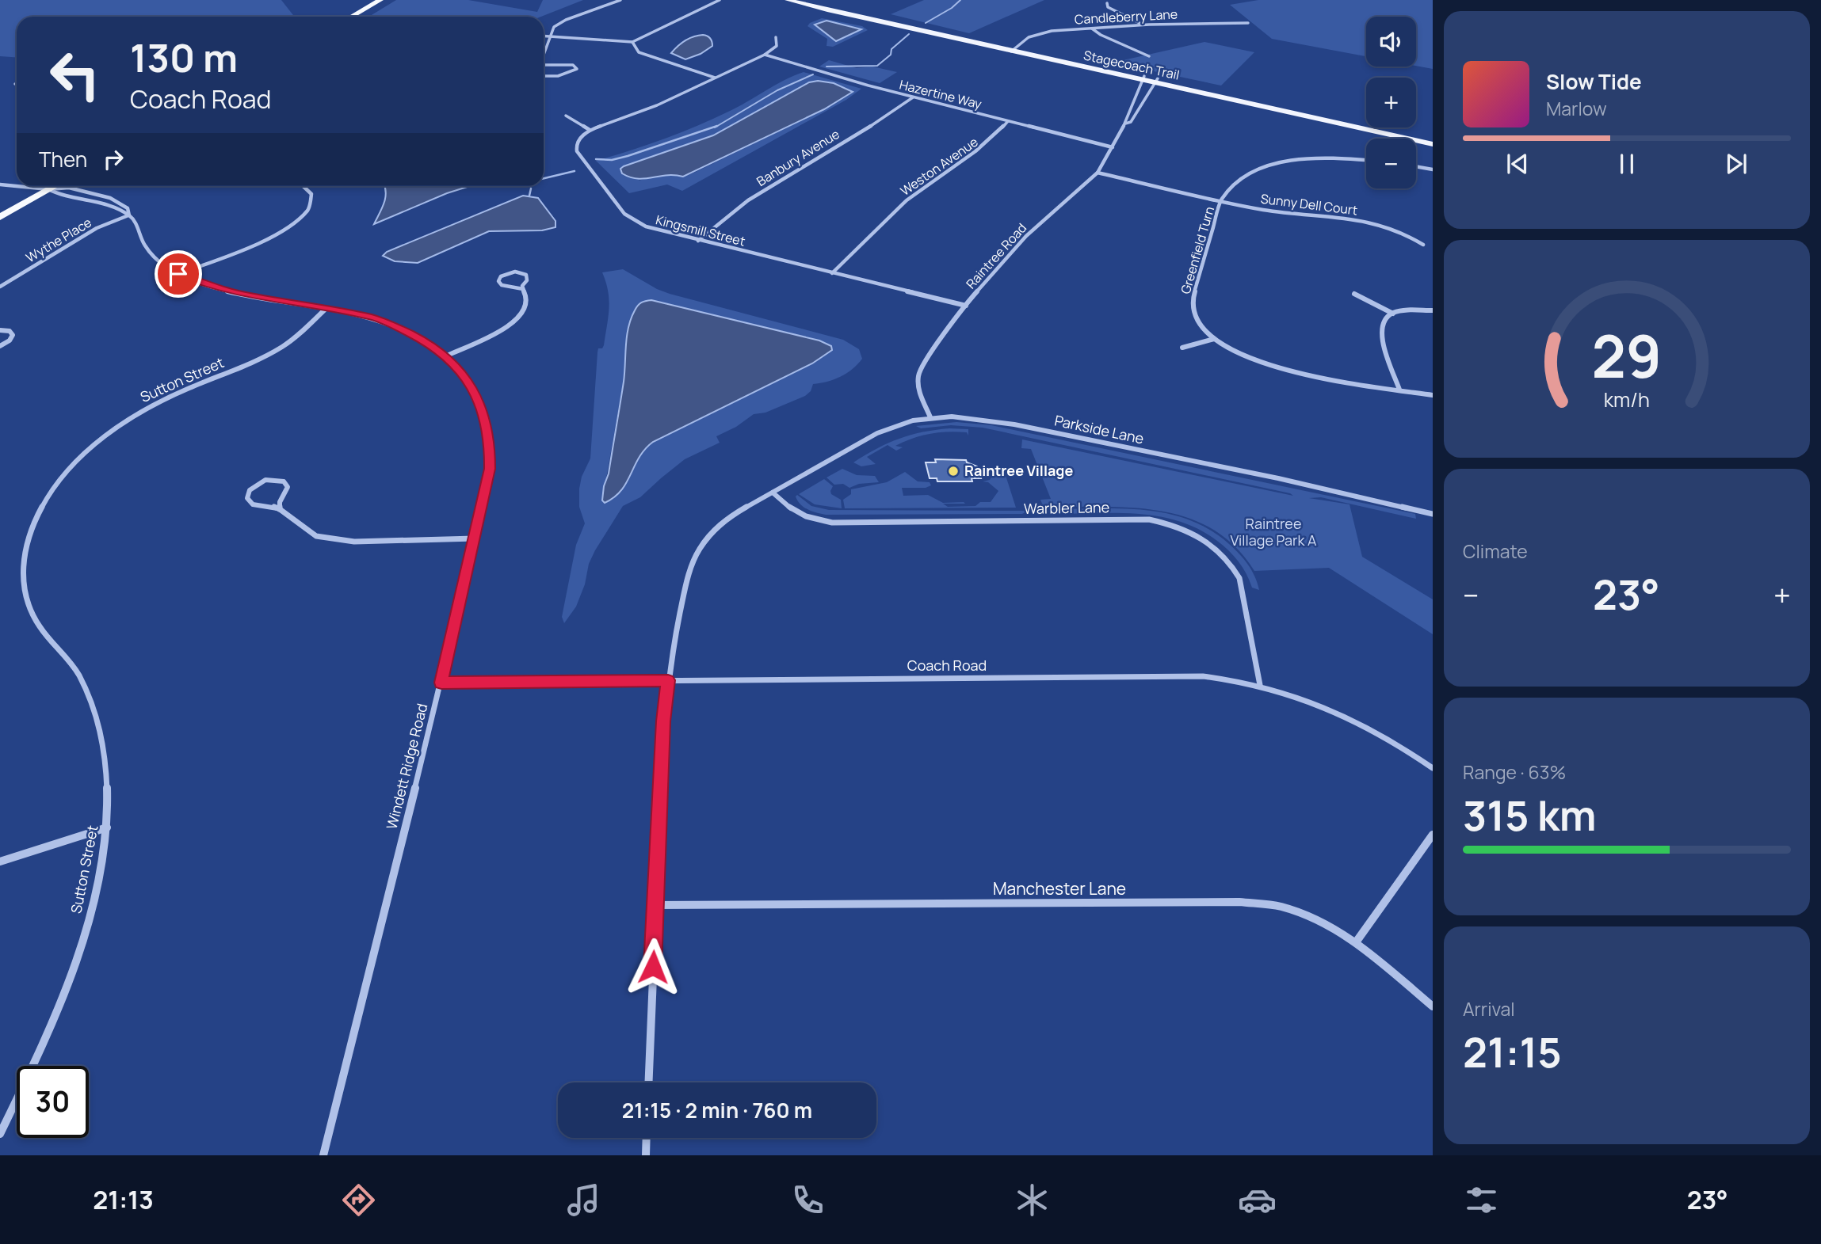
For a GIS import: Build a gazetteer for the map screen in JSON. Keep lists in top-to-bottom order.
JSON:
{
  "streets": {
    "main road": ["Stagecoach Trail"],
    "street": [
      "Candleberry Lane",
      "Hazertine Way",
      "Banbury Avenue",
      "Weston Avenue",
      "Sunny Dell Court",
      "Kingsmill Street",
      "Wythe Place",
      "Greenfield Turn",
      "Raintree Road",
      "Sutton Street",
      "Parkside Lane",
      "Warbler Lane",
      "Coach Road",
      "Windett Ridge Road",
      "Manchester Lane"
    ]
  },
  "crossings": [
    ["Candleberry Lane", "Stagecoach Trail"],
    ["Stagecoach Trail", "Raintree Road"],
    ["Hazertine Way", "Banbury Avenue"],
    ["Hazertine Way", "Weston Avenue"],
    ["Hazertine Way", "Raintree Road"],
    ["Banbury Avenue", "Kingsmill Street"],
    ["Weston Avenue", "Kingsmill Street"],
    ["Sunny Dell Court", "Greenfield Turn"],
    ["Sunny Dell Court", "Raintree Road"],
    ["Kingsmill Street", "Raintree Road"],
    ["Wythe Place", "Windett Ridge Road"],
    ["Raintree Road", "Parkside Lane"],
    ["Sutton Street", "Windett Ridge Road"],
    ["Parkside Lane", "Warbler Lane"],
    ["Parkside Lane", "Coach Road"],
    ["Parkside Lane", "Manchester Lane"],
    ["Warbler Lane", "Coach Road"],
    ["Coach Road", "Windett Ridge Road"]
  ],
  "parks": ["Raintree Village Park A"],
  "places": ["Raintree Village"],
  "page": {
    "map_buttons": ["+", "−"],
    "turn": ["130 m", "Coach Road"],
    "song": ["Slow Tide", "Marlow"],
    "then": "Then",
    "tile": [
      "Climate",
      ["Range · 63%", "315 km"],
      ["Arrival", "21:15"]
    ],
    "heat": ["−", "23°", "+"],
    "limit": "30",
    "trip": "21:15 · 2 min · 760 m",
    "tabs": ["21:13", "23°"],
    "gauge": ["29", "km/h"]
  }
}
